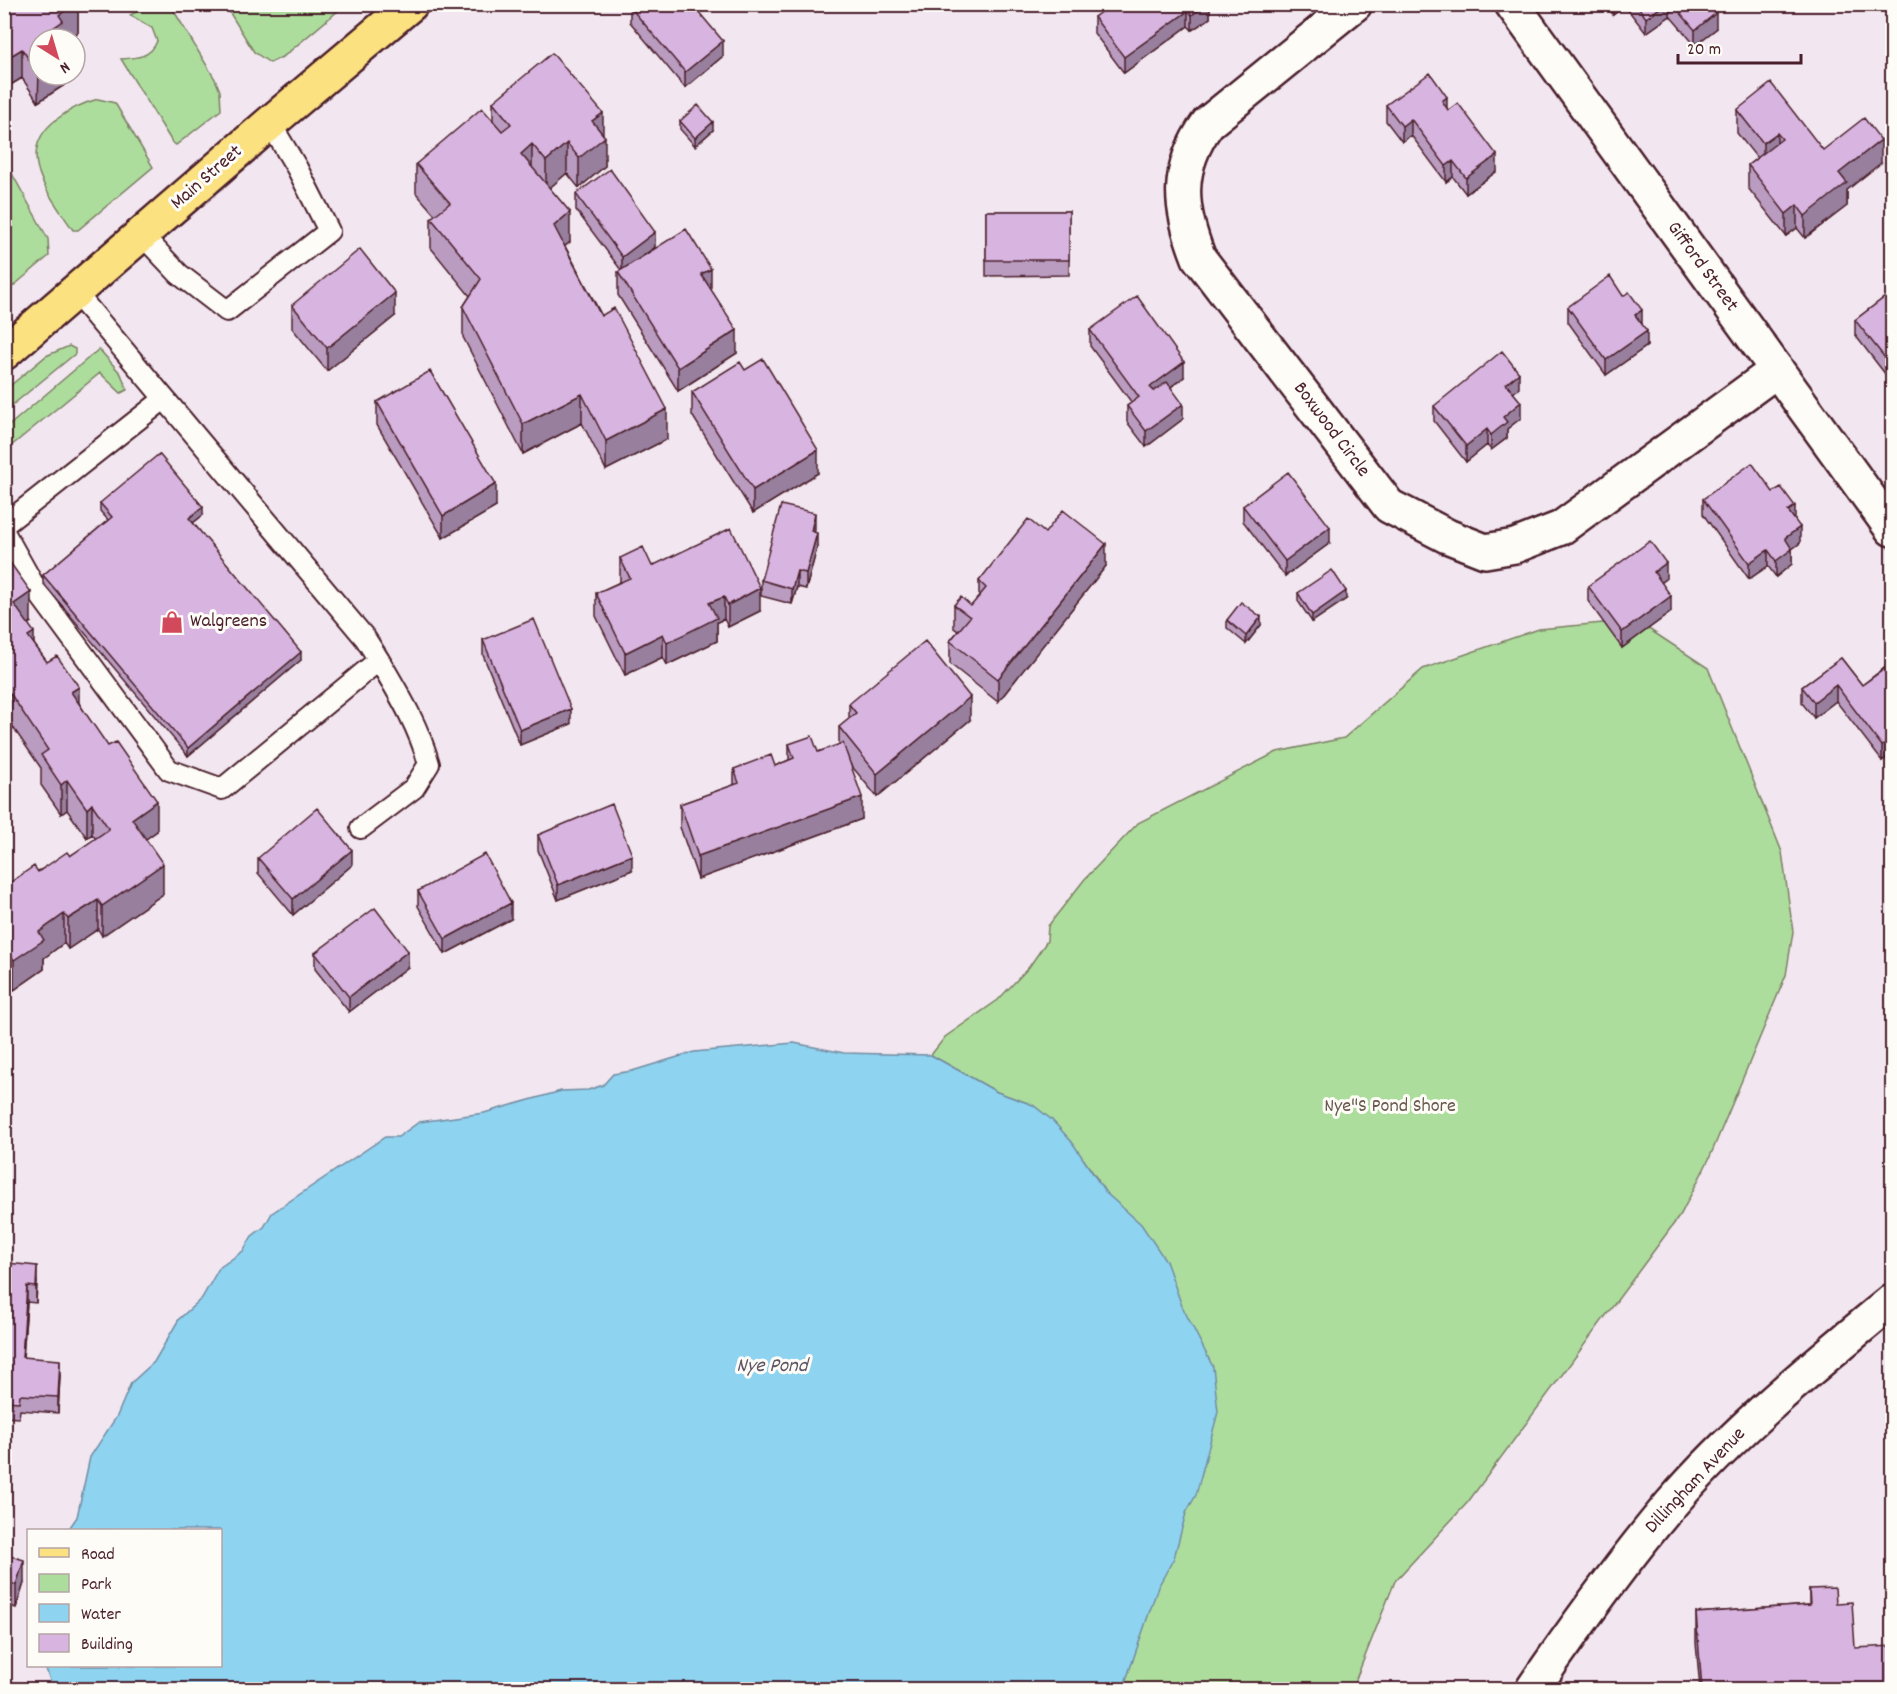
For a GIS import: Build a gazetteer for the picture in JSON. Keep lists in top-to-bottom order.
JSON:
{
  "streets": {
    "main road": ["Main Street"],
    "street": ["Gifford Street", "Boxwood Circle", "Dillingham Avenue"]
  },
  "crossings": [
    ["Gifford Street", "Boxwood Circle"]
  ],
  "water": ["Nye Pond"],
  "parks": ["Nye\"S Pond Shore"],
  "places": {
    "shop": ["Walgreens"]
  },
  "legend": [
    "Road",
    "Park",
    "Water",
    "Building"
  ],
  "scale_bar": "20 m",
  "north": "bottom right"
}
